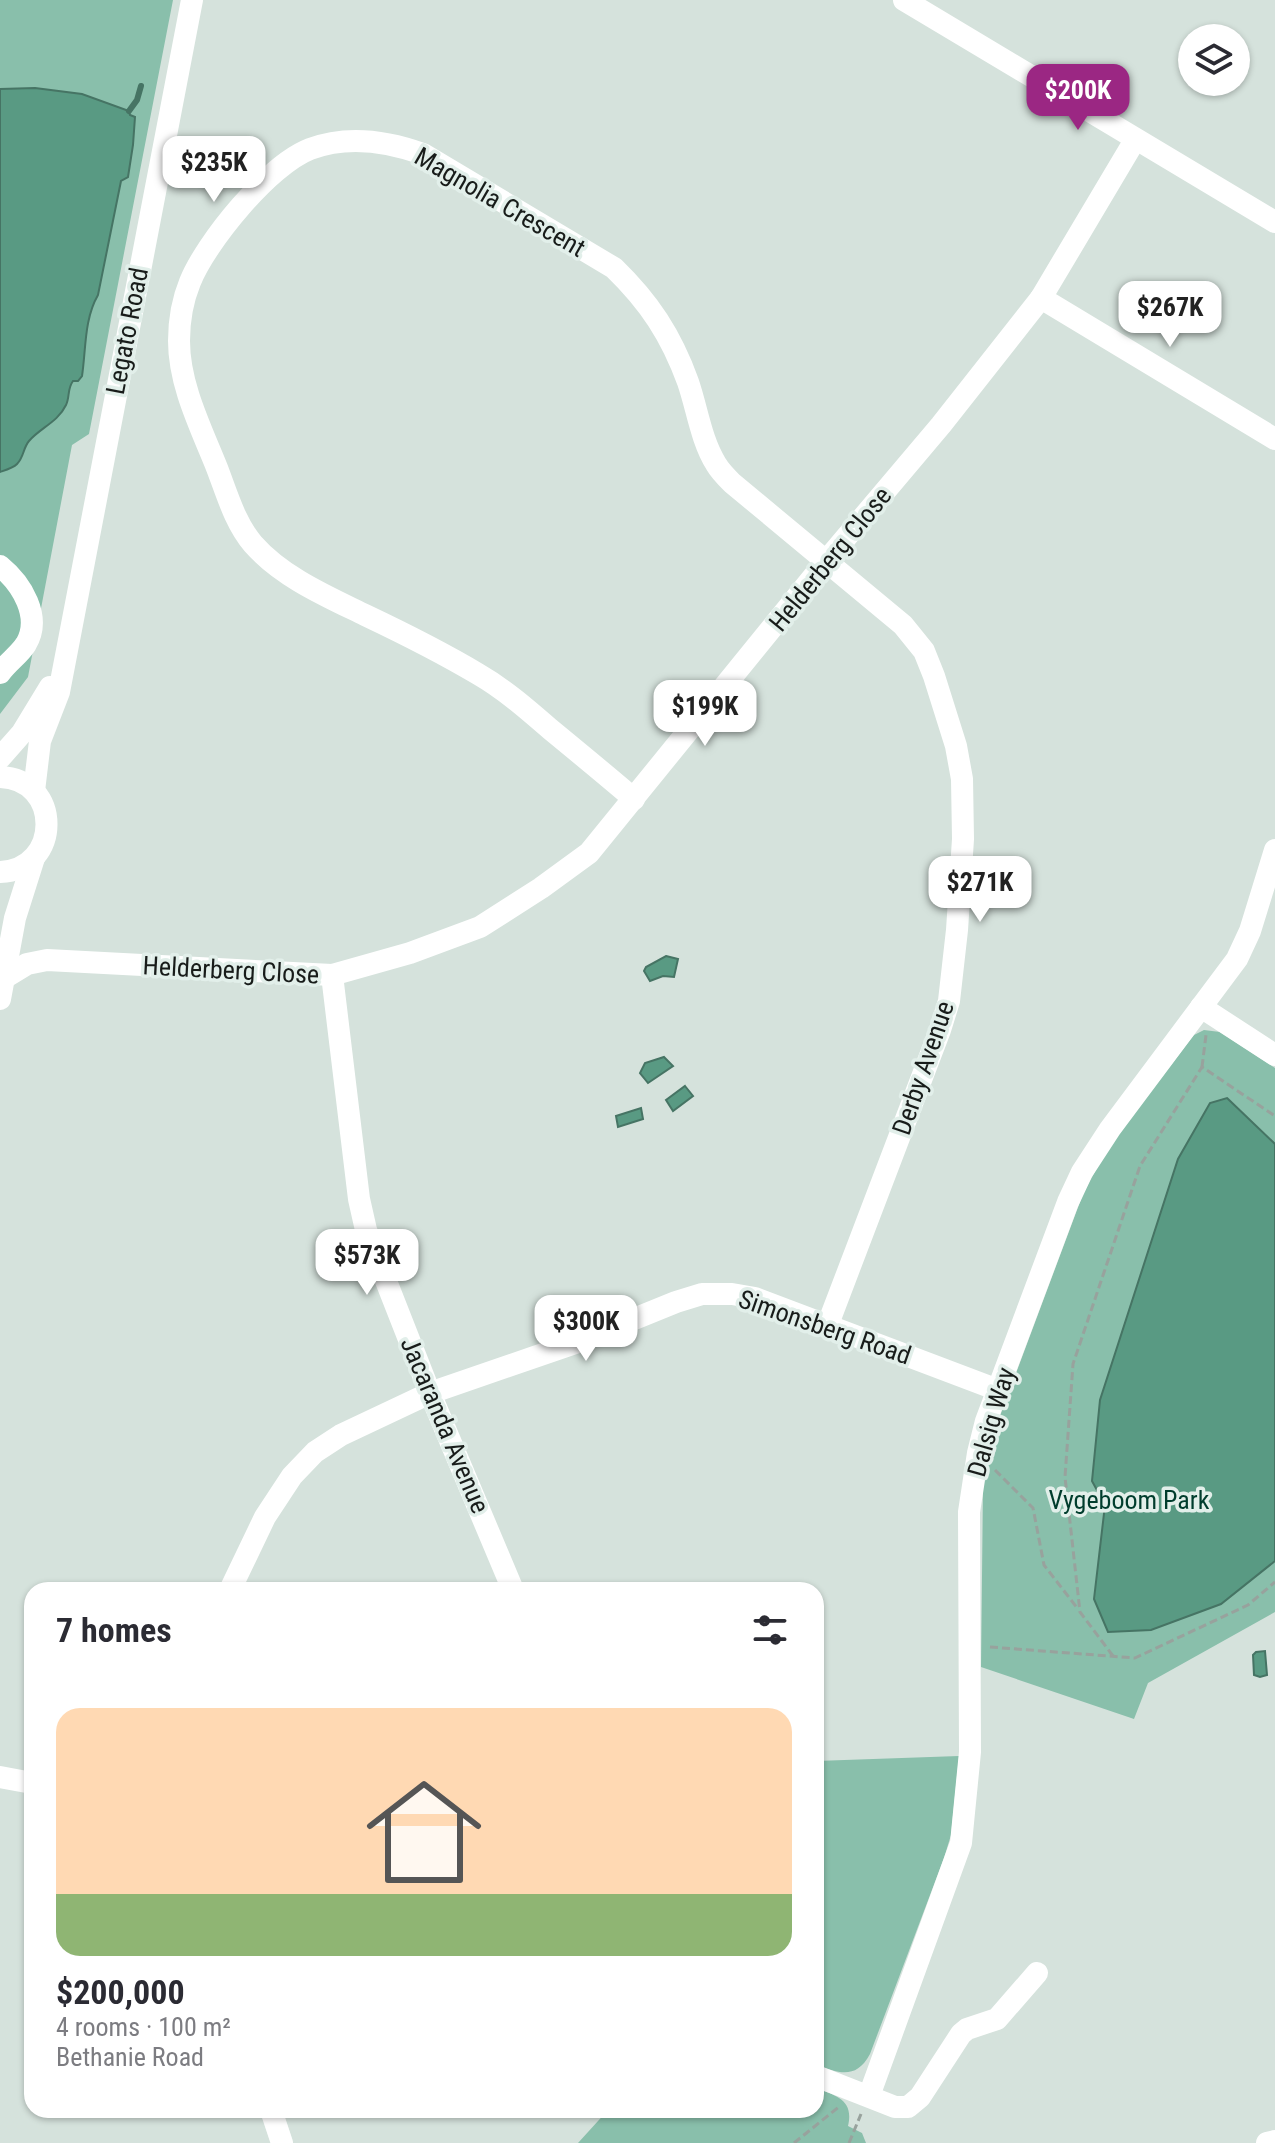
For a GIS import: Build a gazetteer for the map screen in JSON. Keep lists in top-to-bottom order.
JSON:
{
  "streets": {
    "street": [
      "Magnolia Crescent",
      "Legato Road",
      "Helderberg Close",
      "Derby Avenue",
      "Simonsberg Road",
      "Dalsig Way",
      "Jacaranda Avenue"
    ]
  },
  "crossings": [
    ["Magnolia Crescent", "Helderberg Close"],
    ["Magnolia Crescent", "Derby Avenue"],
    ["Helderberg Close", "Derby Avenue"],
    ["Helderberg Close", "Jacaranda Avenue"],
    ["Derby Avenue", "Simonsberg Road"],
    ["Simonsberg Road", "Dalsig Way"],
    ["Simonsberg Road", "Jacaranda Avenue"]
  ],
  "parks": ["Vygeboom Park"],
  "page": {
    "price": [
      "$200K",
      "$235K",
      "$267K",
      "$199K",
      "$271K",
      "$573K",
      "$300K"
    ],
    "heading": "7 homes",
    "list": [
      {
        "name": "$200,000",
        "note": "4 rooms · 100 m² · Bethanie Road"
      }
    ]
  }
}
